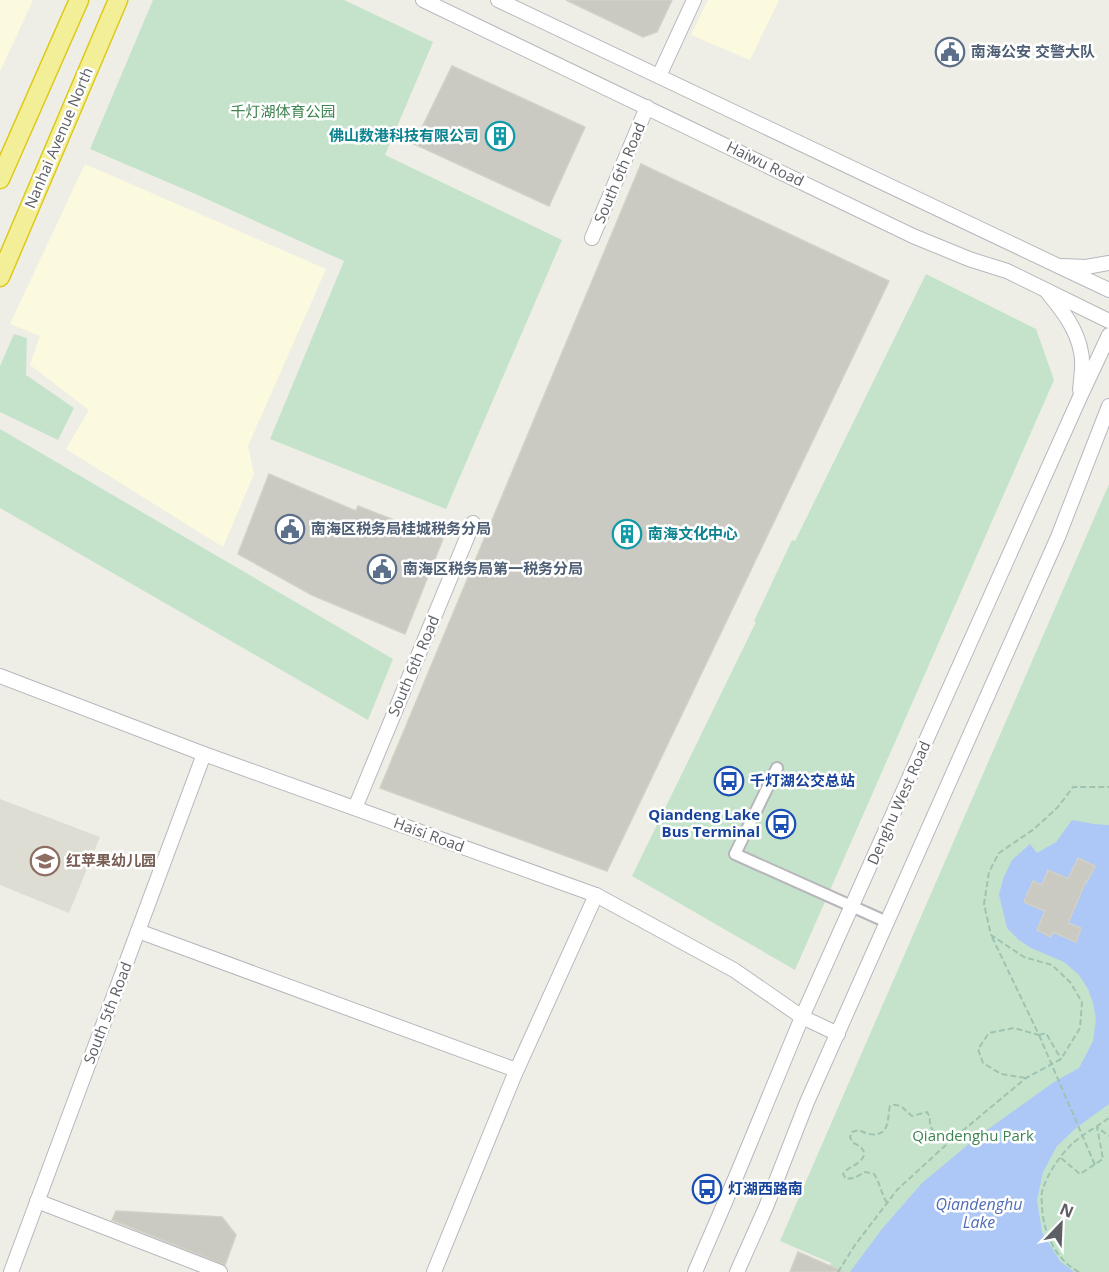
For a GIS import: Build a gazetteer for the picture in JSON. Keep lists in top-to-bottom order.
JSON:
{
  "streets": {
    "highway": ["Nanhai Avenue North"],
    "main road": [
      "Haiwu Road",
      "South 6th Road",
      "Denghu West Road",
      "Haisi Road",
      "South 5th Road"
    ]
  },
  "crossings": [
    ["Haiwu Road", "South 6th Road"],
    ["South 6th Road", "Haisi Road"],
    ["Denghu West Road", "Haisi Road"],
    ["Haisi Road", "South 5th Road"]
  ],
  "water": ["Qiandenghu Lake"],
  "parks": ["千灯湖体育公园", "Qiandenghu Park"],
  "places": {
    "public building": ["南海公安 交警大队", "南海区税务局桂城税务分局", "南海区税务局第一税务分局"],
    "building": ["佛山数港科技有限公司", "南海文化中心"],
    "bus stop": ["千灯湖公交总站", "Qiandeng Lake Bus Terminal", "灯湖西路南"],
    "school or university": ["红苹果幼儿园"]
  },
  "north": "top right"
}
